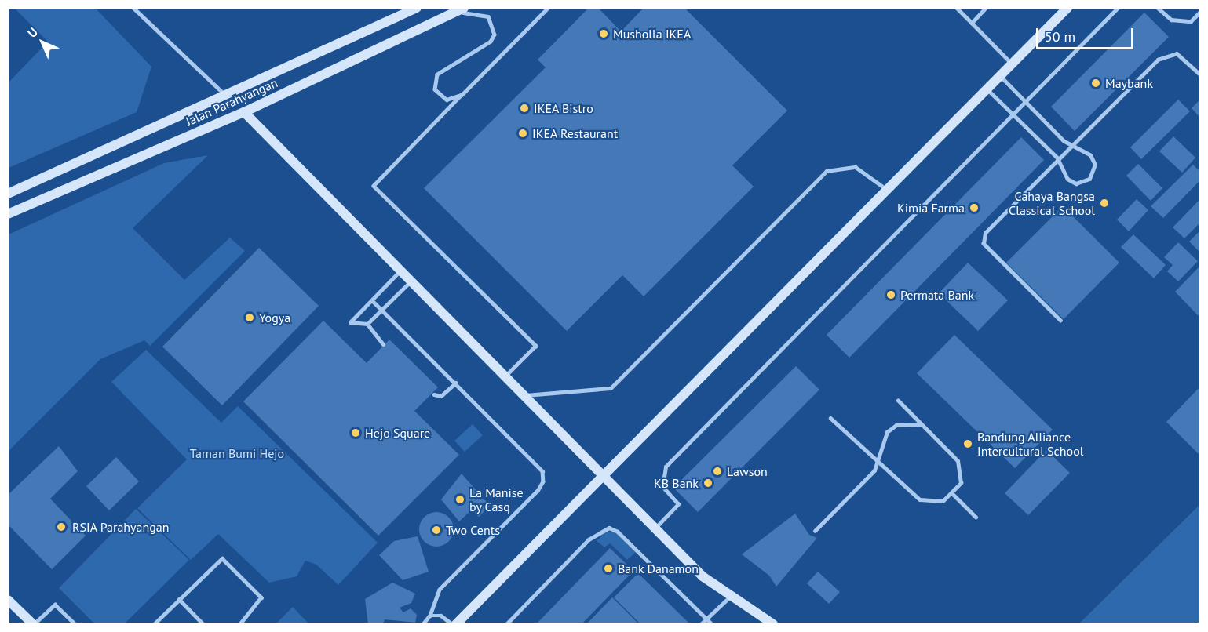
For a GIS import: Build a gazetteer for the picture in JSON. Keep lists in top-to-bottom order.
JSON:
{
  "streets": {
    "street": ["Jalan Parahyangan"]
  },
  "parks": ["Taman Bumi Hejo"],
  "places": [
    "Musholla IKEA",
    "Maybank",
    "IKEA Bistro",
    "IKEA Restaurant",
    "Cahaya Bangsa Classical School",
    "Kimia Farma",
    "Permata Bank",
    "Yogya",
    "Hejo Square",
    "Bandung Alliance Intercultural School",
    "Lawson",
    "KB Bank",
    "La Manise by Casq",
    "RSIA Parahyangan",
    "Two Cents",
    "Bank Danamon"
  ],
  "scale_bar": "50 m",
  "north": "top left"
}
